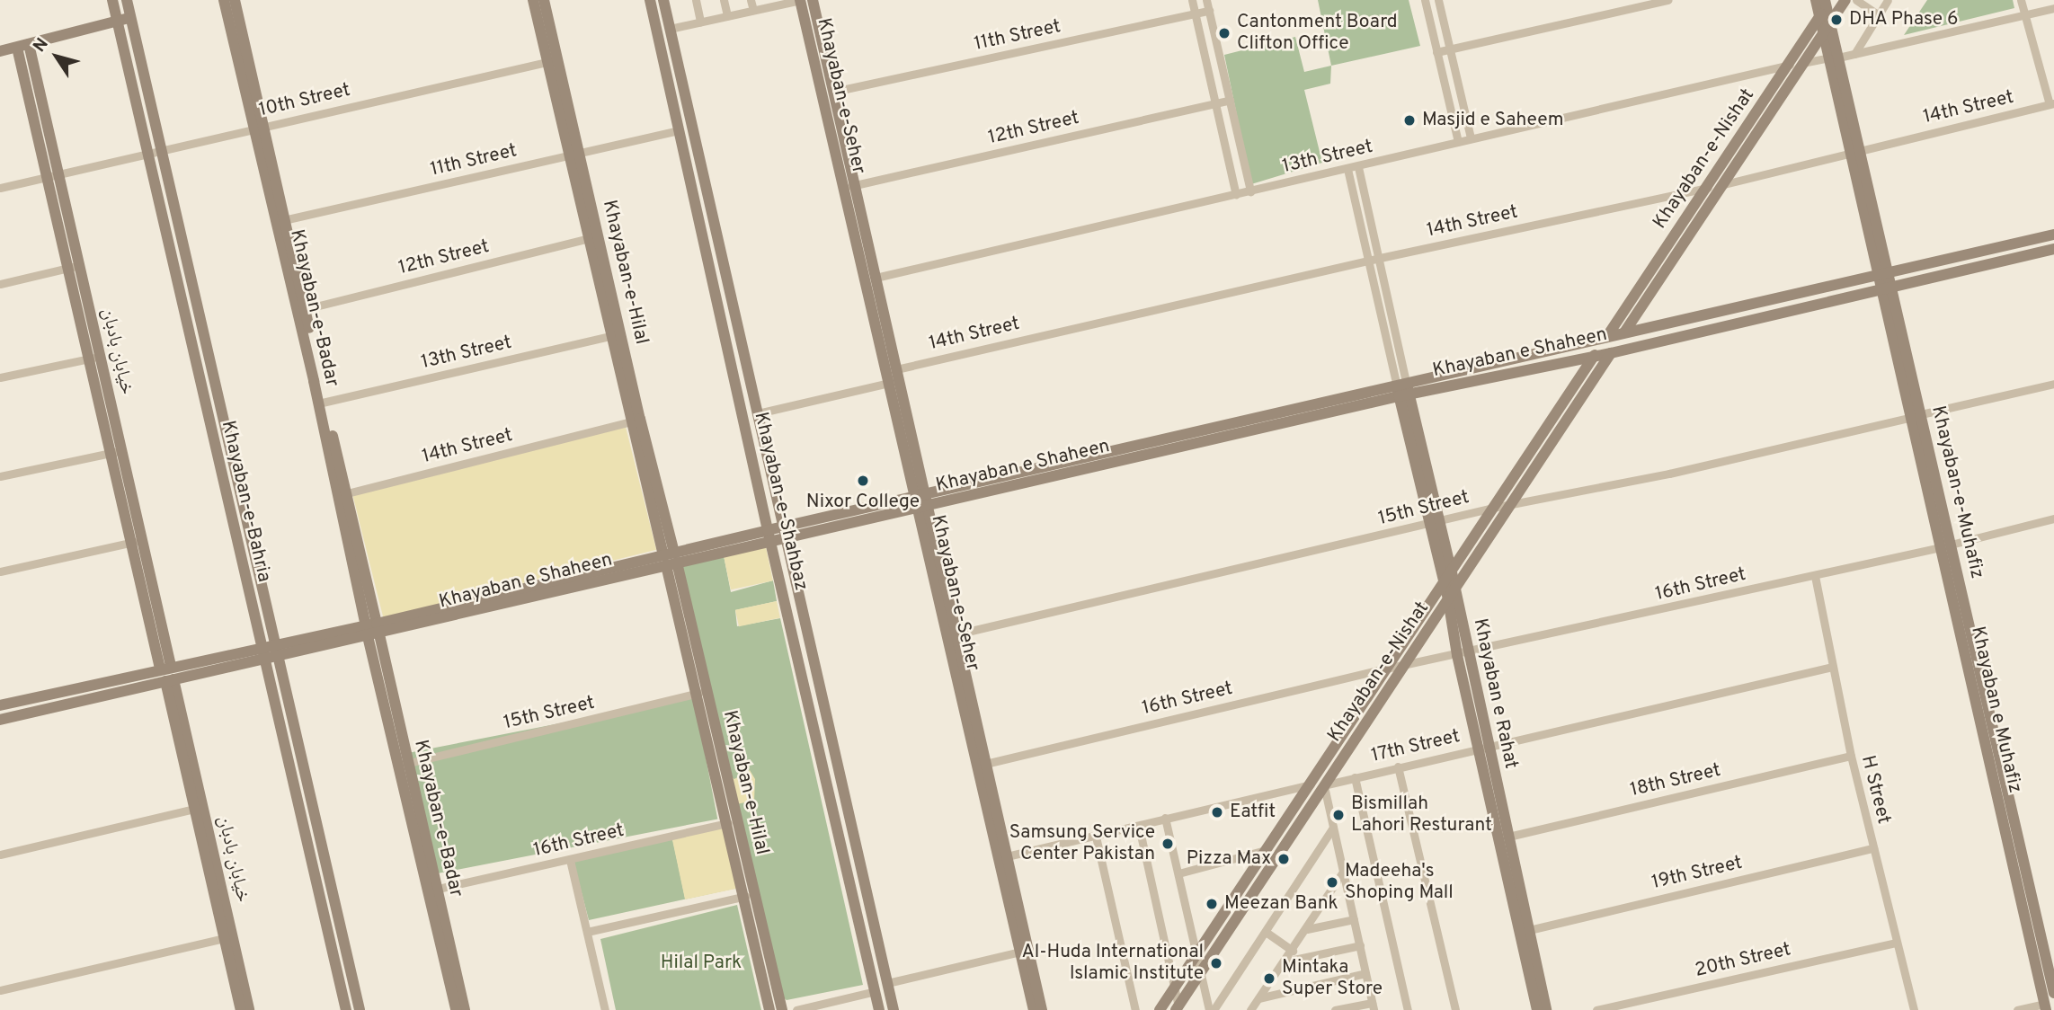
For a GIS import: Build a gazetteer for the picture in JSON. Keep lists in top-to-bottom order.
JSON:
{
  "streets": {
    "street": [
      "11th Street",
      "Khayaban-e-Seher",
      "10th Street",
      "14th Street",
      "12th Street",
      "13th Street",
      "Khayaban-e-Nishat",
      "Khayaban-e-Hilal",
      "Khayaban-e-Badar",
      "خیابان بادبان",
      "Khayaban e Shaheen",
      "Khayaban-e-Muhafiz",
      "Khayaban-e-Bahria",
      "Khayaban-e-Shahbaz",
      "15th Street",
      "16th Street",
      "Khayaban e Rahat",
      "Khayaban e Muhafiz",
      "17th Street",
      "18th Street",
      "H Street",
      "19th Street",
      "20th Street"
    ]
  },
  "crossings": [
    ["11th Street", "Khayaban-e-Seher"],
    ["11th Street", "Khayaban-e-Hilal"],
    ["11th Street", "Khayaban-e-Badar"],
    ["11th Street", "Khayaban-e-Shahbaz"],
    ["Khayaban-e-Seher", "14th Street"],
    ["Khayaban-e-Seher", "12th Street"],
    ["Khayaban-e-Seher", "13th Street"],
    ["Khayaban-e-Seher", "Khayaban e Shaheen"],
    ["Khayaban-e-Seher", "15th Street"],
    ["Khayaban-e-Seher", "16th Street"],
    ["Khayaban-e-Seher", "17th Street"],
    ["10th Street", "Khayaban-e-Hilal"],
    ["10th Street", "Khayaban-e-Badar"],
    ["10th Street", "خیابان بادبان"],
    ["10th Street", "Khayaban-e-Bahria"],
    ["14th Street", "Khayaban-e-Nishat"],
    ["14th Street", "Khayaban-e-Hilal"],
    ["14th Street", "Khayaban-e-Badar"],
    ["14th Street", "Khayaban-e-Muhafiz"],
    ["14th Street", "Khayaban-e-Shahbaz"],
    ["12th Street", "Khayaban-e-Hilal"],
    ["12th Street", "Khayaban-e-Badar"],
    ["13th Street", "Khayaban-e-Nishat"],
    ["13th Street", "Khayaban-e-Hilal"],
    ["13th Street", "Khayaban-e-Badar"],
    ["13th Street", "Khayaban-e-Muhafiz"],
    ["Khayaban-e-Nishat", "Khayaban e Shaheen"],
    ["Khayaban-e-Nishat", "Khayaban-e-Muhafiz"],
    ["Khayaban-e-Nishat", "15th Street"],
    ["Khayaban-e-Nishat", "16th Street"],
    ["Khayaban-e-Nishat", "Khayaban e Rahat"],
    ["Khayaban-e-Nishat", "17th Street"],
    ["Khayaban-e-Hilal", "Khayaban e Shaheen"],
    ["Khayaban-e-Hilal", "15th Street"],
    ["Khayaban-e-Hilal", "16th Street"],
    ["Khayaban-e-Badar", "Khayaban e Shaheen"],
    ["Khayaban-e-Badar", "15th Street"],
    ["Khayaban-e-Badar", "16th Street"],
    ["خیابان بادبان", "Khayaban e Shaheen"],
    ["Khayaban e Shaheen", "Khayaban-e-Muhafiz"],
    ["Khayaban e Shaheen", "Khayaban-e-Bahria"],
    ["Khayaban e Shaheen", "Khayaban-e-Shahbaz"],
    ["Khayaban e Shaheen", "Khayaban e Rahat"],
    ["Khayaban-e-Muhafiz", "15th Street"],
    ["Khayaban-e-Muhafiz", "16th Street"],
    ["Khayaban-e-Muhafiz", "Khayaban e Muhafiz"],
    ["15th Street", "Khayaban e Rahat"],
    ["16th Street", "Khayaban e Rahat"],
    ["16th Street", "H Street"],
    ["Khayaban e Rahat", "17th Street"],
    ["Khayaban e Rahat", "18th Street"],
    ["Khayaban e Rahat", "19th Street"],
    ["17th Street", "H Street"],
    ["18th Street", "H Street"],
    ["H Street", "19th Street"],
    ["H Street", "20th Street"]
  ],
  "parks": ["Hilal Park"],
  "places": [
    "DHA Phase 6",
    "Cantonment Board Clifton Office",
    "Masjid e Saheem",
    "Nixor College",
    "Eatfit",
    "Bismillah Lahori Resturant",
    "Samsung Service Center Pakistan",
    "Pizza Max",
    "Madeeha's Shoping Mall",
    "Meezan Bank",
    "Al-Huda International Islamic Institute",
    "Mintaka Super Store"
  ],
  "north": "top left"
}
